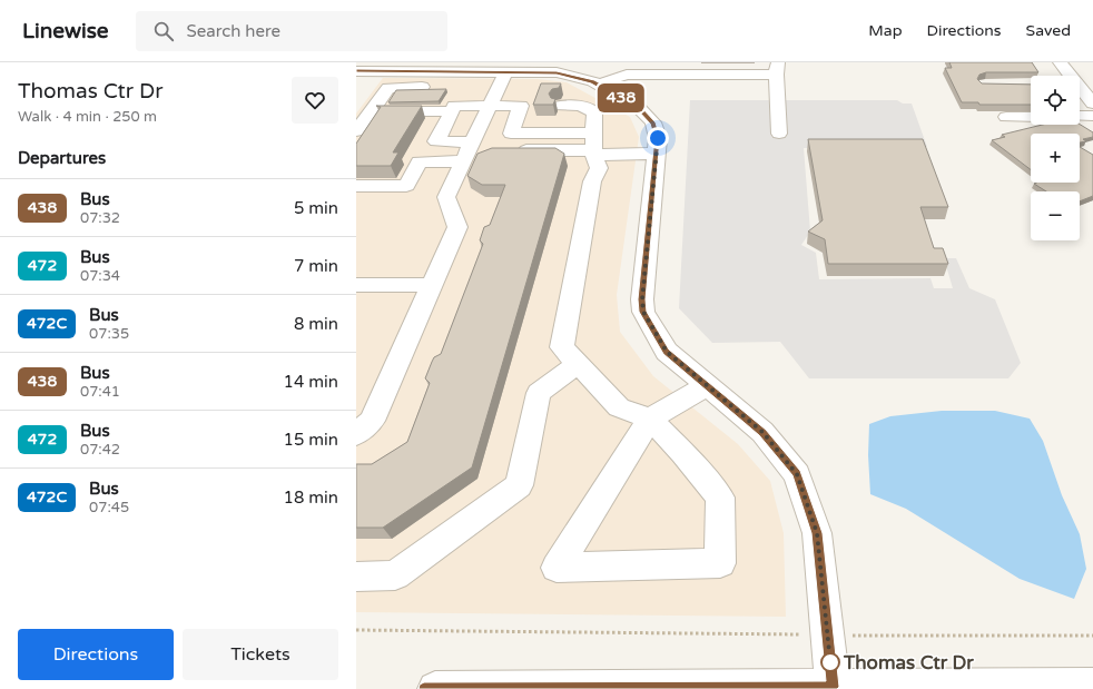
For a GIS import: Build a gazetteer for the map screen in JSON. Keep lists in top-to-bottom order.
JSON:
{
  "places": ["Thomas Ctr Dr"],
  "lines": ["bus line 438"],
  "page": {
    "header": "Linewise",
    "search": "Search here",
    "nav": ["Map", "Directions", "Saved"],
    "heading": [
      ["Thomas Ctr Dr", "Walk · 4 min · 250 m"],
      "Departures"
    ],
    "on_map": "438",
    "map_buttons": ["+", "−"],
    "list": [
      {
        "mark": "438",
        "name": "Bus",
        "note": "07:32",
        "value": "5 min"
      },
      {
        "mark": "472",
        "name": "Bus",
        "note": "07:34",
        "value": "7 min"
      },
      {
        "mark": "472C",
        "name": "Bus",
        "note": "07:35",
        "value": "8 min"
      },
      {
        "mark": "438",
        "name": "Bus",
        "note": "07:41",
        "value": "14 min"
      },
      {
        "mark": "472",
        "name": "Bus",
        "note": "07:42",
        "value": "15 min"
      },
      {
        "mark": "472C",
        "name": "Bus",
        "note": "07:45",
        "value": "18 min"
      }
    ],
    "buttons": ["Directions", "Tickets"]
  }
}
